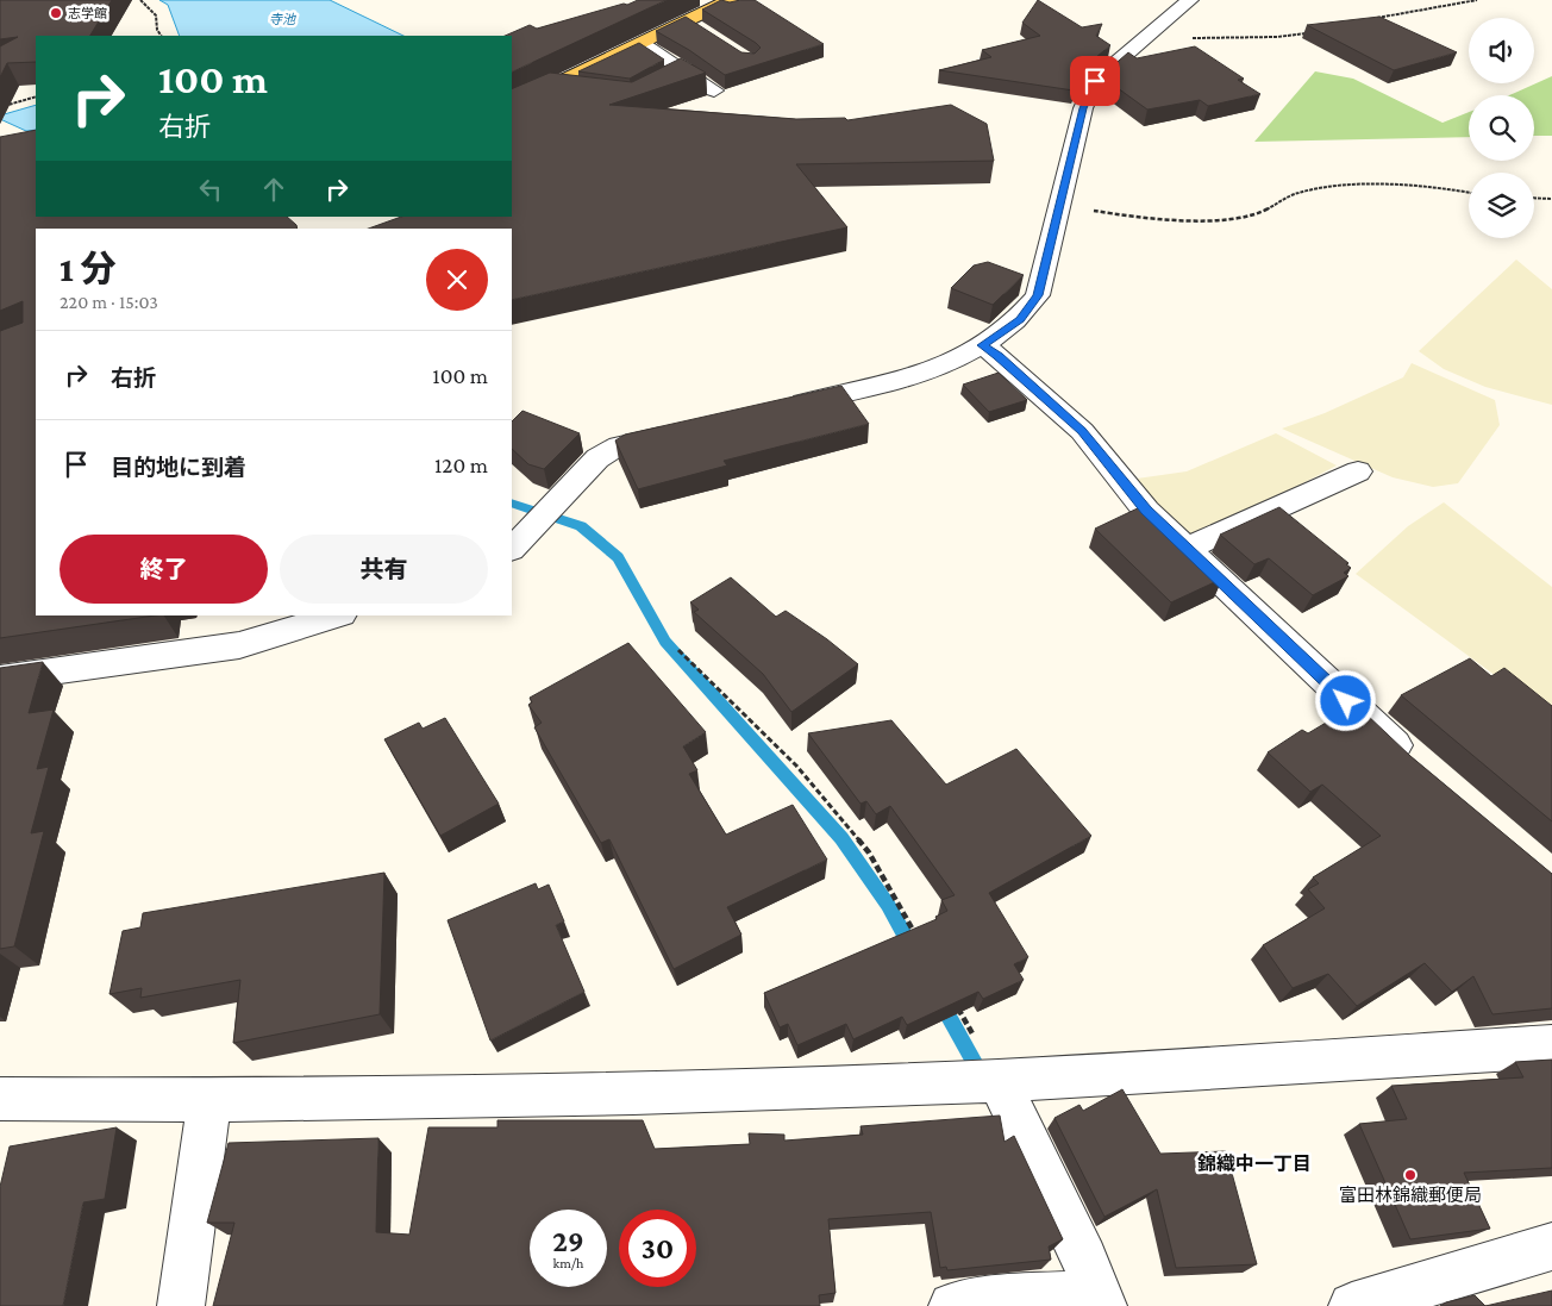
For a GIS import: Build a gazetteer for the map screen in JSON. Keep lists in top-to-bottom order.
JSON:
{
  "districts": ["錦織中一丁目"],
  "water": ["寺池"],
  "places": ["志学館", "富田林錦織郵便局"],
  "page": {
    "turn": ["100 m", "右折"],
    "heading": ["1 分", "220 m · 15:03"],
    "list": [
      {
        "name": "右折",
        "value": "100 m"
      },
      {
        "name": "目的地に到着",
        "value": "120 m"
      }
    ],
    "buttons": ["終了", "共有"],
    "speed": "29 km/h",
    "limit": "30"
  }
}
